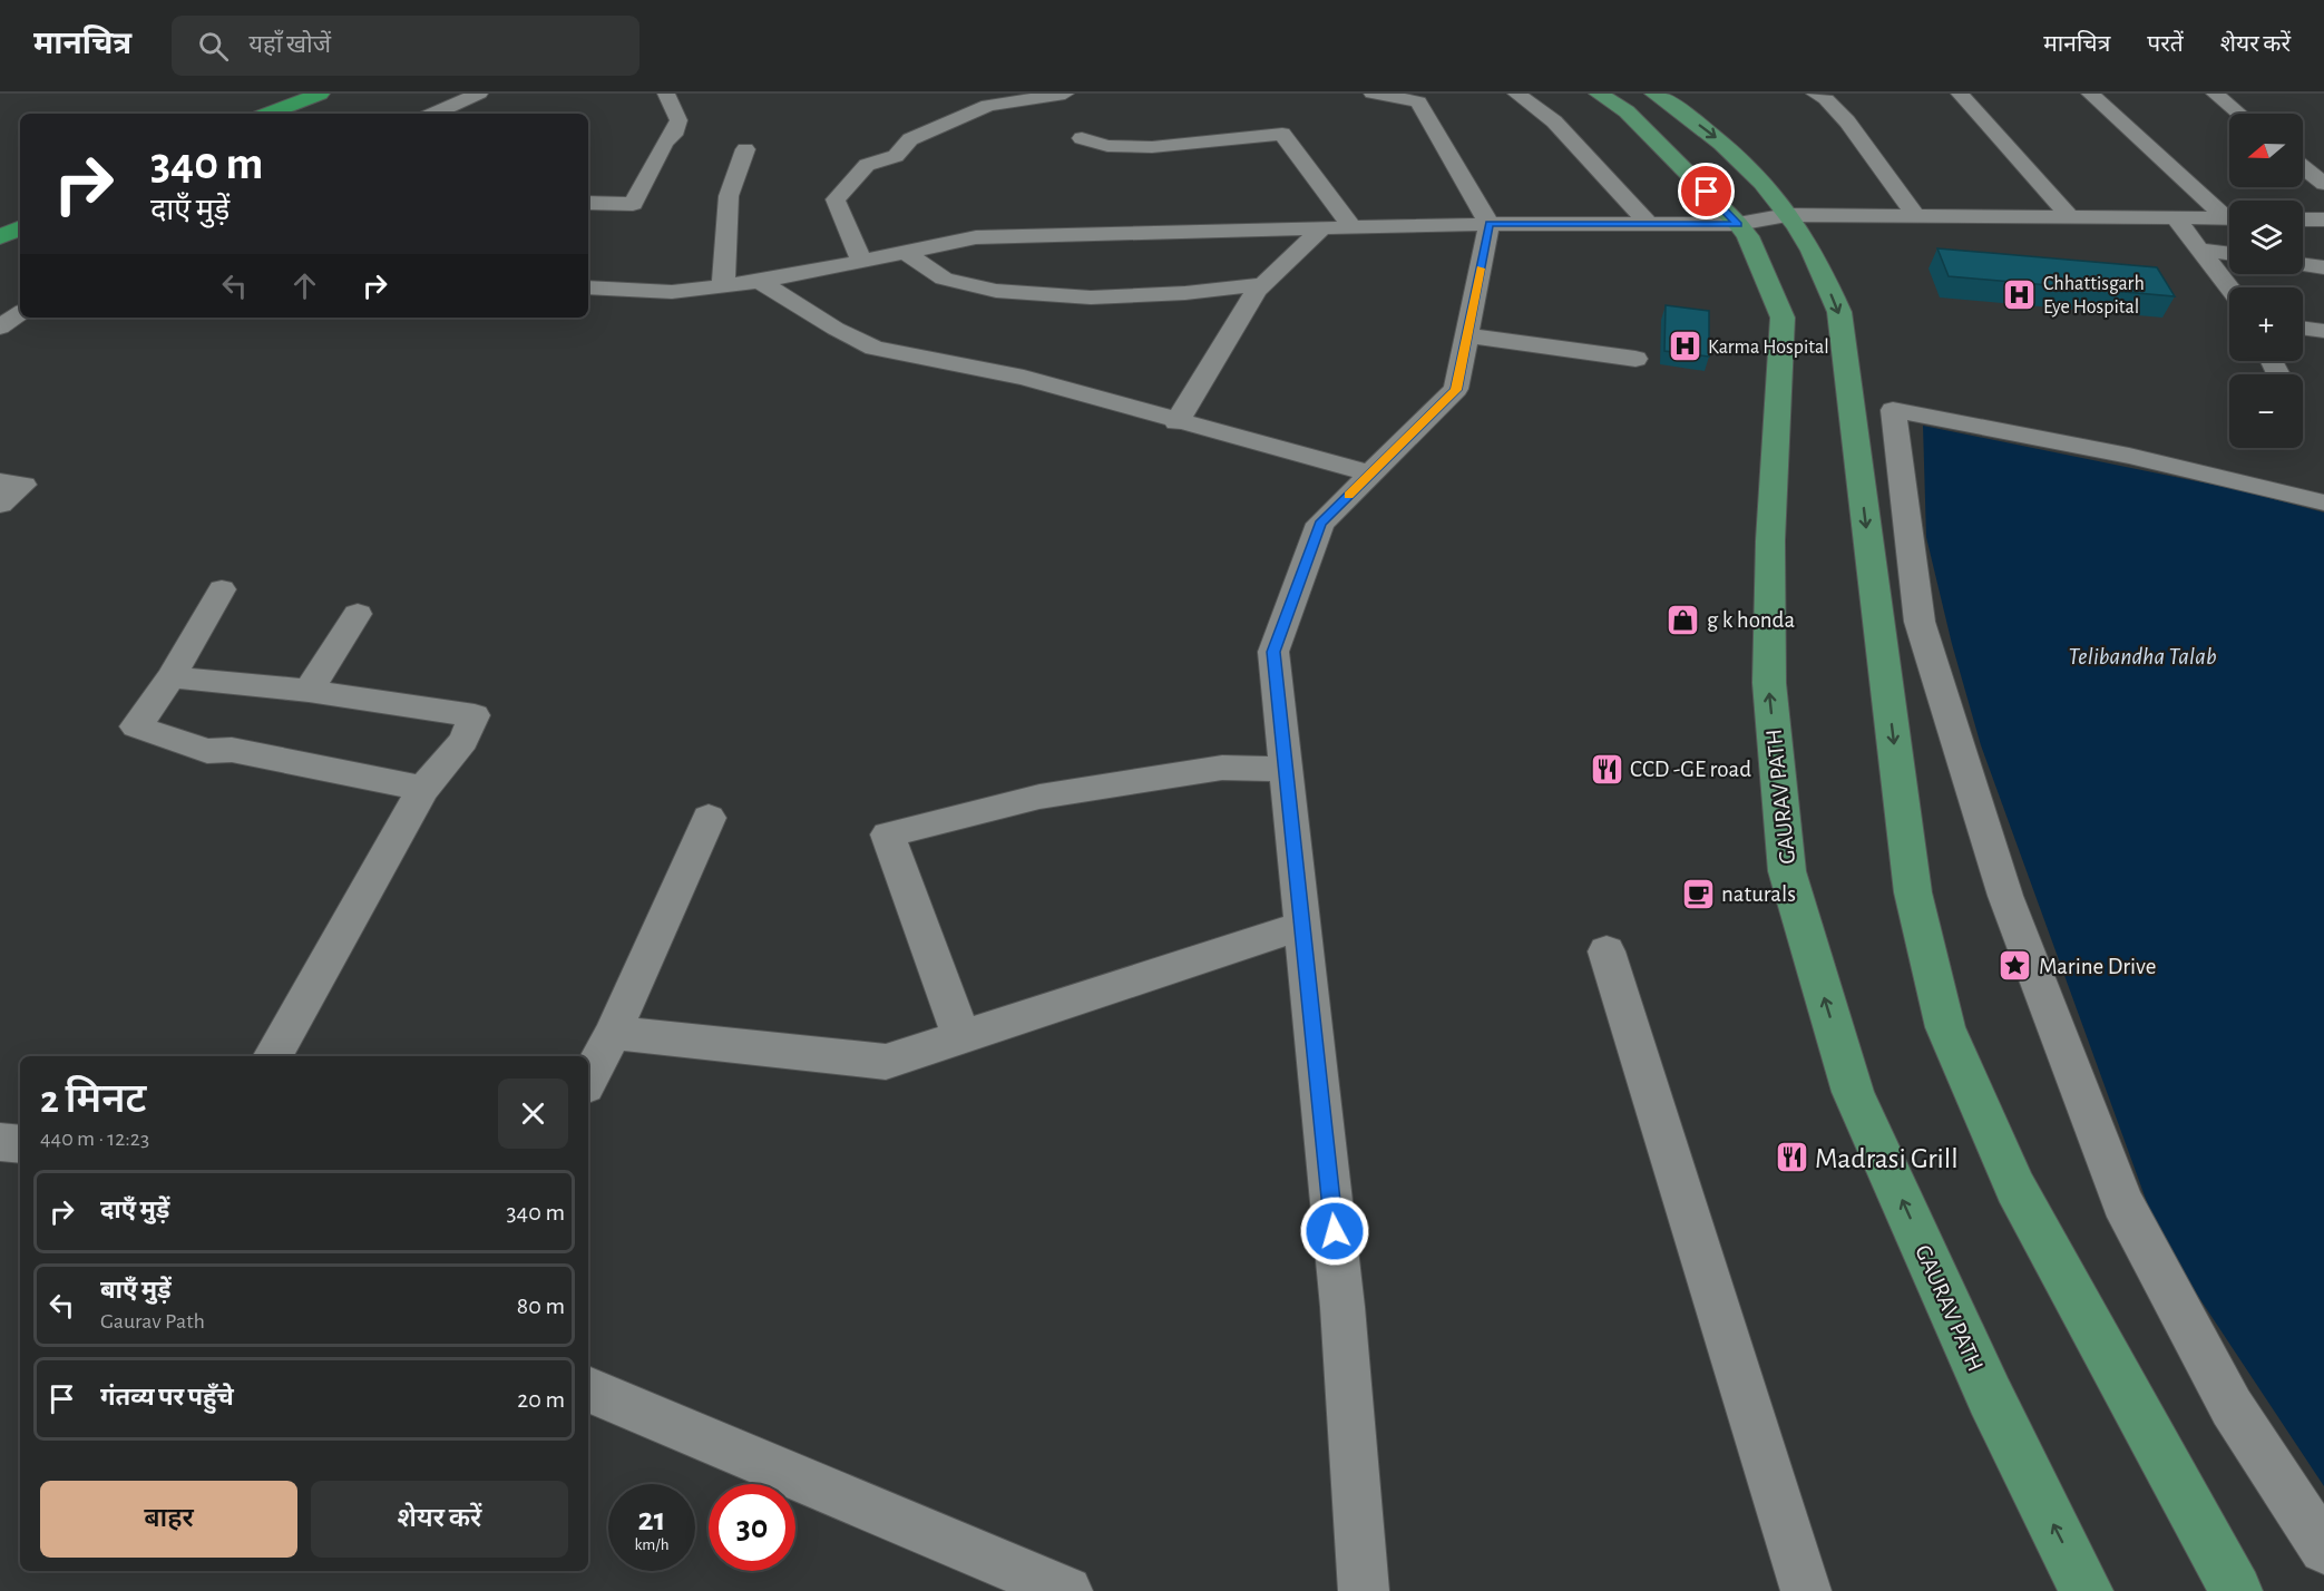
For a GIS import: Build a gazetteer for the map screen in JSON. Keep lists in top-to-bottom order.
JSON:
{
  "streets": {
    "main road": ["GAURAV PATH"]
  },
  "water": ["Telibandha Talab"],
  "places": {
    "hospital": ["Chhattisgarh Eye Hospital", "Karma Hospital"],
    "shop": ["g k honda"],
    "restaurant": ["CCD -GE road", "Madrasi Grill"],
    "cafe": ["naturals"],
    "place": ["Marine Drive"]
  },
  "north": "left",
  "page": {
    "header": "मानचित्र",
    "search": "यहाँ खोजें",
    "nav": ["मानचित्र", "परतें", "शेयर करें"],
    "map_buttons": ["+", "−"],
    "turn": ["340 m", "दाएँ मुड़ें"],
    "heading": ["2 मिनट", "440 m · 12:23"],
    "list": [
      {
        "name": "दाएँ मुड़ें",
        "value": "340 m"
      },
      {
        "name": "बाएँ मुड़ें",
        "note": "Gaurav Path",
        "value": "80 m"
      },
      {
        "name": "गंतव्य पर पहुँचे",
        "value": "20 m"
      }
    ],
    "buttons": ["बाहर", "शेयर करें"],
    "speed": "21 km/h",
    "limit": "30"
  }
}
